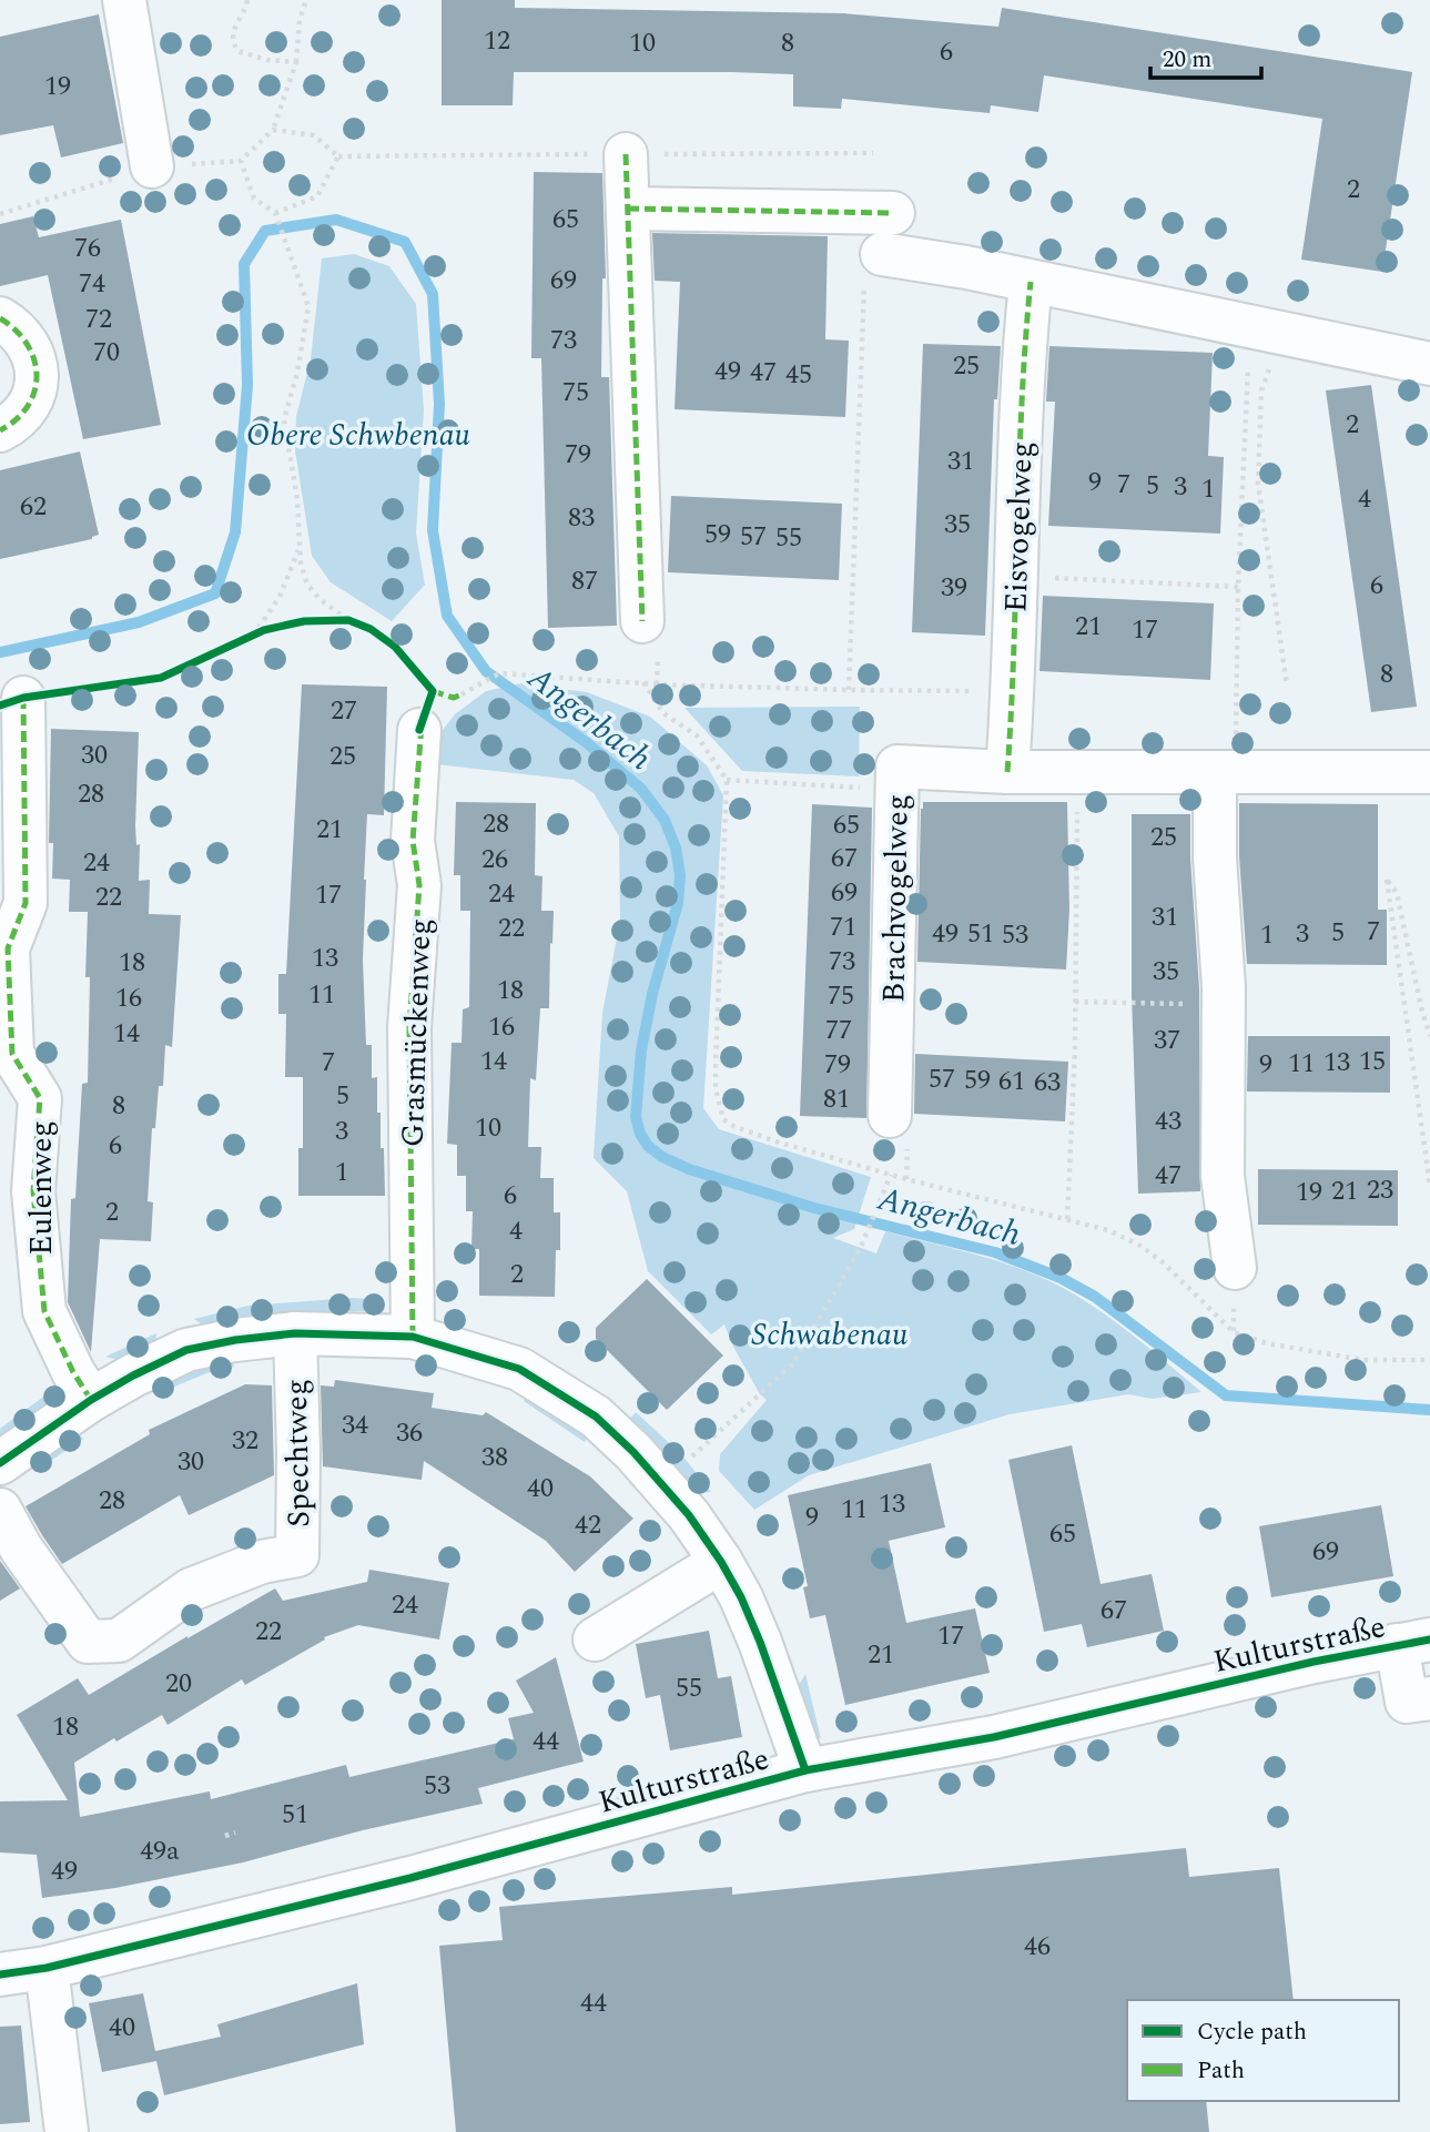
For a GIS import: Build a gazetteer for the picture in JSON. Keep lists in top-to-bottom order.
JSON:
{
  "streets": {
    "street": [
      "Eisvogelweg",
      "Brachvogelweg",
      "Grasmückenweg",
      "Eulenweg",
      "Spechtweg",
      "Kulturstraße"
    ]
  },
  "crossings": [
    ["Eisvogelweg", "Brachvogelweg"],
    ["Grasmückenweg", "Spechtweg"],
    ["Eulenweg", "Spechtweg"],
    ["Spechtweg", "Kulturstraße"]
  ],
  "water": ["Angerbach"],
  "parks": ["Obere Schwbenau", "Schwabenau"],
  "house_numbers": [
    "12",
    "10",
    "8",
    "6",
    "19",
    "2",
    "65",
    "76",
    "69",
    "74",
    "72",
    "73",
    "70",
    "25",
    "49",
    "47",
    "45",
    "75",
    "2",
    "79",
    "31",
    "9",
    "7",
    "5",
    "3",
    "1",
    "4",
    "62",
    "83",
    "35",
    "59",
    "57",
    "55",
    "87",
    "6",
    "39",
    "21",
    "17",
    "8",
    "27",
    "30",
    "25",
    "28",
    "28",
    "65",
    "21",
    "25",
    "67",
    "26",
    "24",
    "69",
    "24",
    "17",
    "22",
    "31",
    "71",
    "22",
    "7",
    "5",
    "49",
    "51",
    "3",
    "53",
    "1",
    "13",
    "73",
    "18",
    "35",
    "18",
    "11",
    "75",
    "16",
    "16",
    "77",
    "14",
    "37",
    "14",
    "15",
    "7",
    "13",
    "11",
    "79",
    "9",
    "57",
    "59",
    "61",
    "63",
    "5",
    "81",
    "8",
    "43",
    "10",
    "3",
    "6",
    "1",
    "47",
    "23",
    "21",
    "19",
    "6",
    "2",
    "4",
    "2",
    "34",
    "36",
    "32",
    "38",
    "30",
    "40",
    "28",
    "13",
    "11",
    "9",
    "42",
    "65",
    "69",
    "24",
    "67",
    "22",
    "17",
    "21",
    "20",
    "55",
    "18",
    "44",
    "53",
    "51",
    "49a",
    "49",
    "46",
    "44",
    "40"
  ],
  "legend": ["Cycle path", "Path"],
  "scale_bar": "20 m"
}
